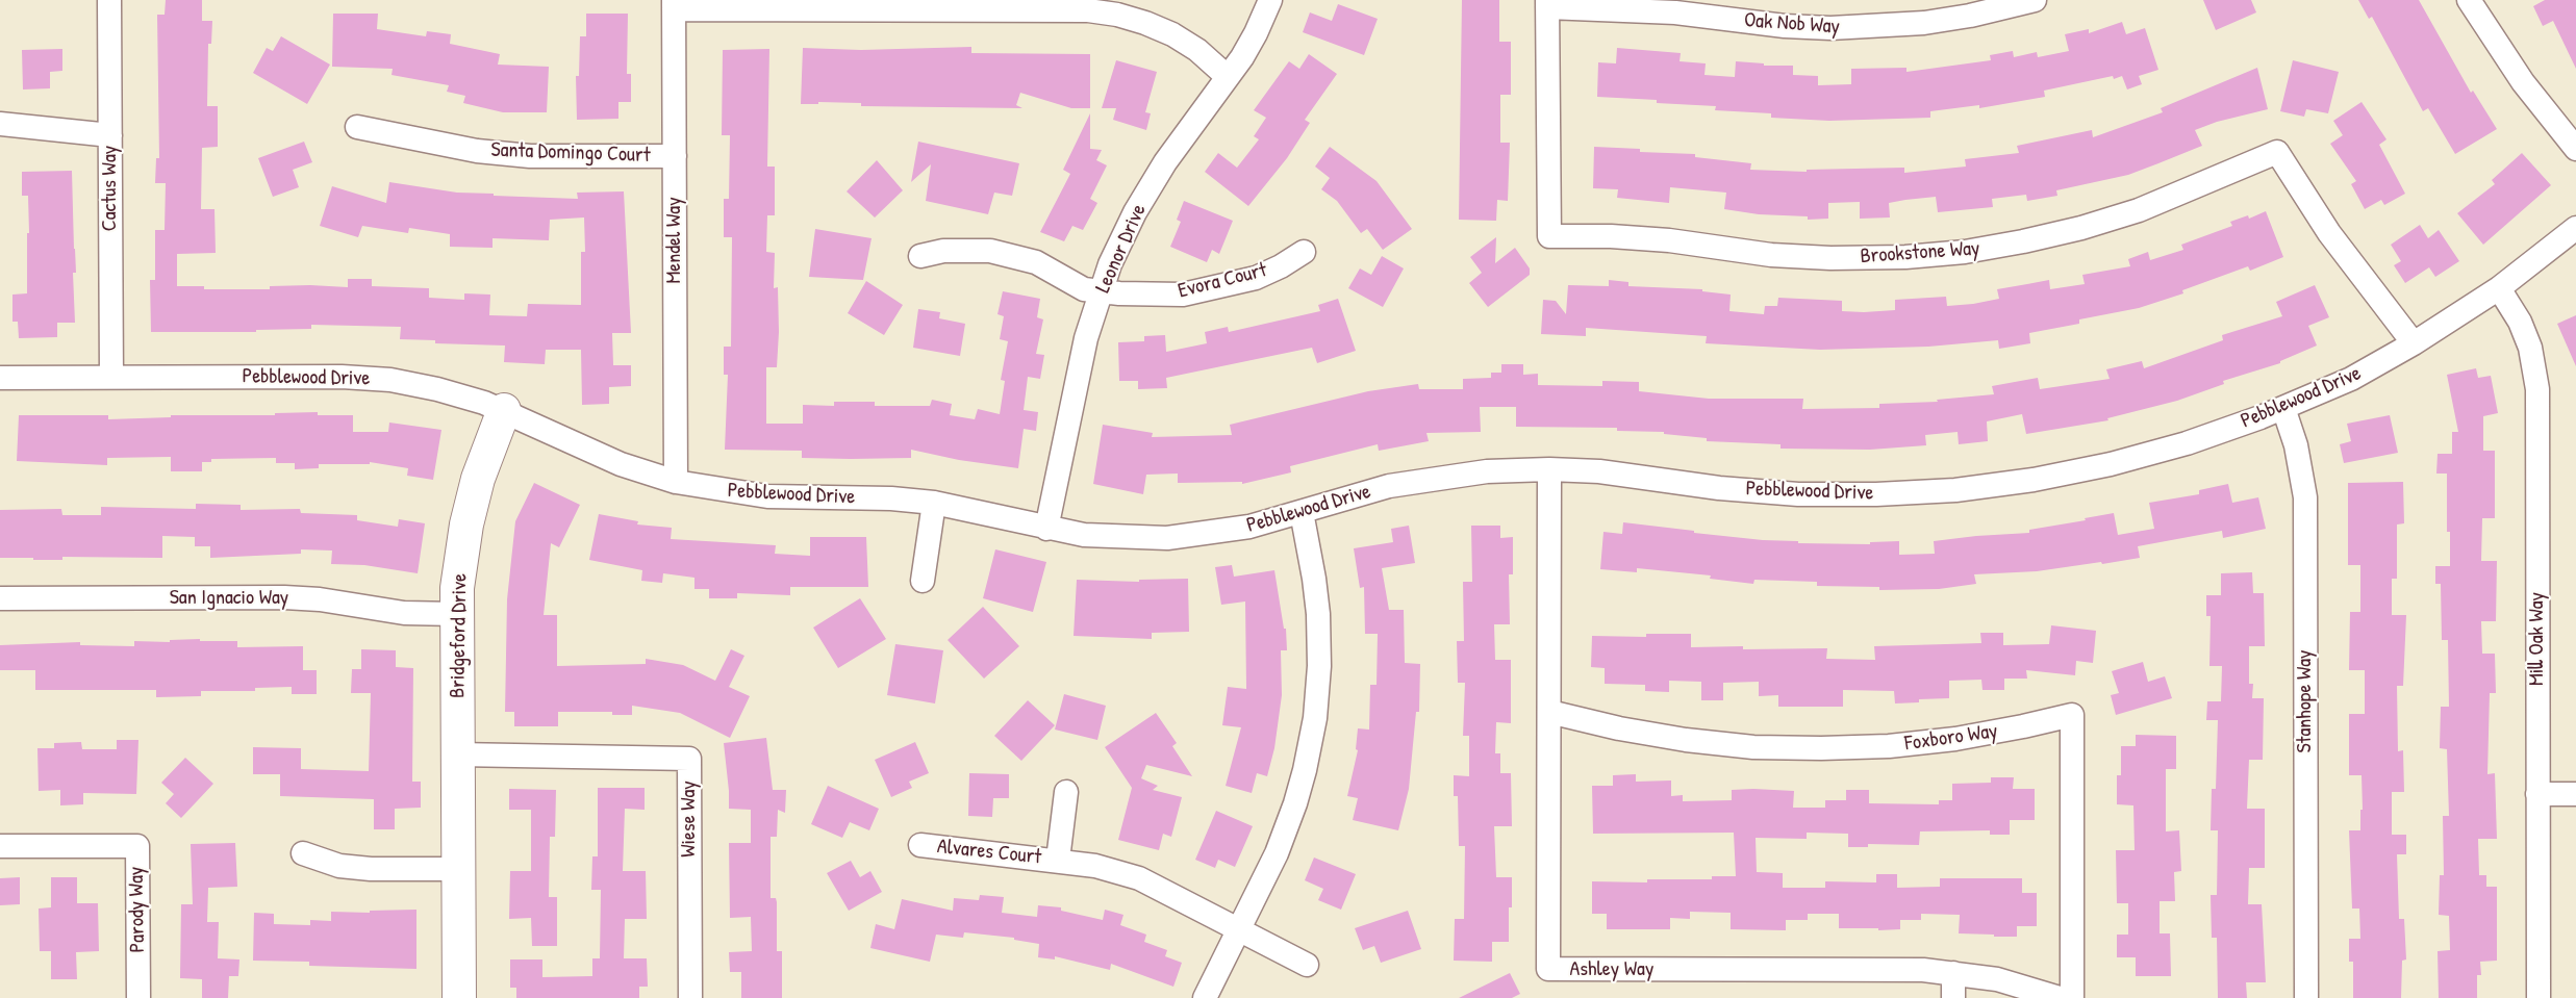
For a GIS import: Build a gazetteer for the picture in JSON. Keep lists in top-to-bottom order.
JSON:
{
  "streets": {
    "street": [
      "Oak Nob Way",
      "Santa Domingo Court",
      "Cactus Way",
      "Mendel Way",
      "Leonor Drive",
      "Brookstone Way",
      "Evora Court",
      "Pebblewood Drive",
      "San Ignacio Way",
      "Bridgeford Drive",
      "Mill Oak Way",
      "Stanhope Way",
      "Foxboro Way",
      "Wiese Way",
      "Alvares Court",
      "Parody Way",
      "Ashley Way"
    ]
  },
  "crossings": [
    ["Oak Nob Way", "Brookstone Way"],
    ["Santa Domingo Court", "Mendel Way"],
    ["Cactus Way", "Pebblewood Drive"],
    ["Mendel Way", "Pebblewood Drive"],
    ["Leonor Drive", "Evora Court"],
    ["Leonor Drive", "Pebblewood Drive"],
    ["Brookstone Way", "Pebblewood Drive"],
    ["Pebblewood Drive", "Bridgeford Drive"],
    ["Pebblewood Drive", "Mill Oak Way"],
    ["Pebblewood Drive", "Stanhope Way"],
    ["Pebblewood Drive", "Ashley Way"],
    ["San Ignacio Way", "Bridgeford Drive"],
    ["Bridgeford Drive", "Wiese Way"],
    ["Foxboro Way", "Ashley Way"]
  ]
}
